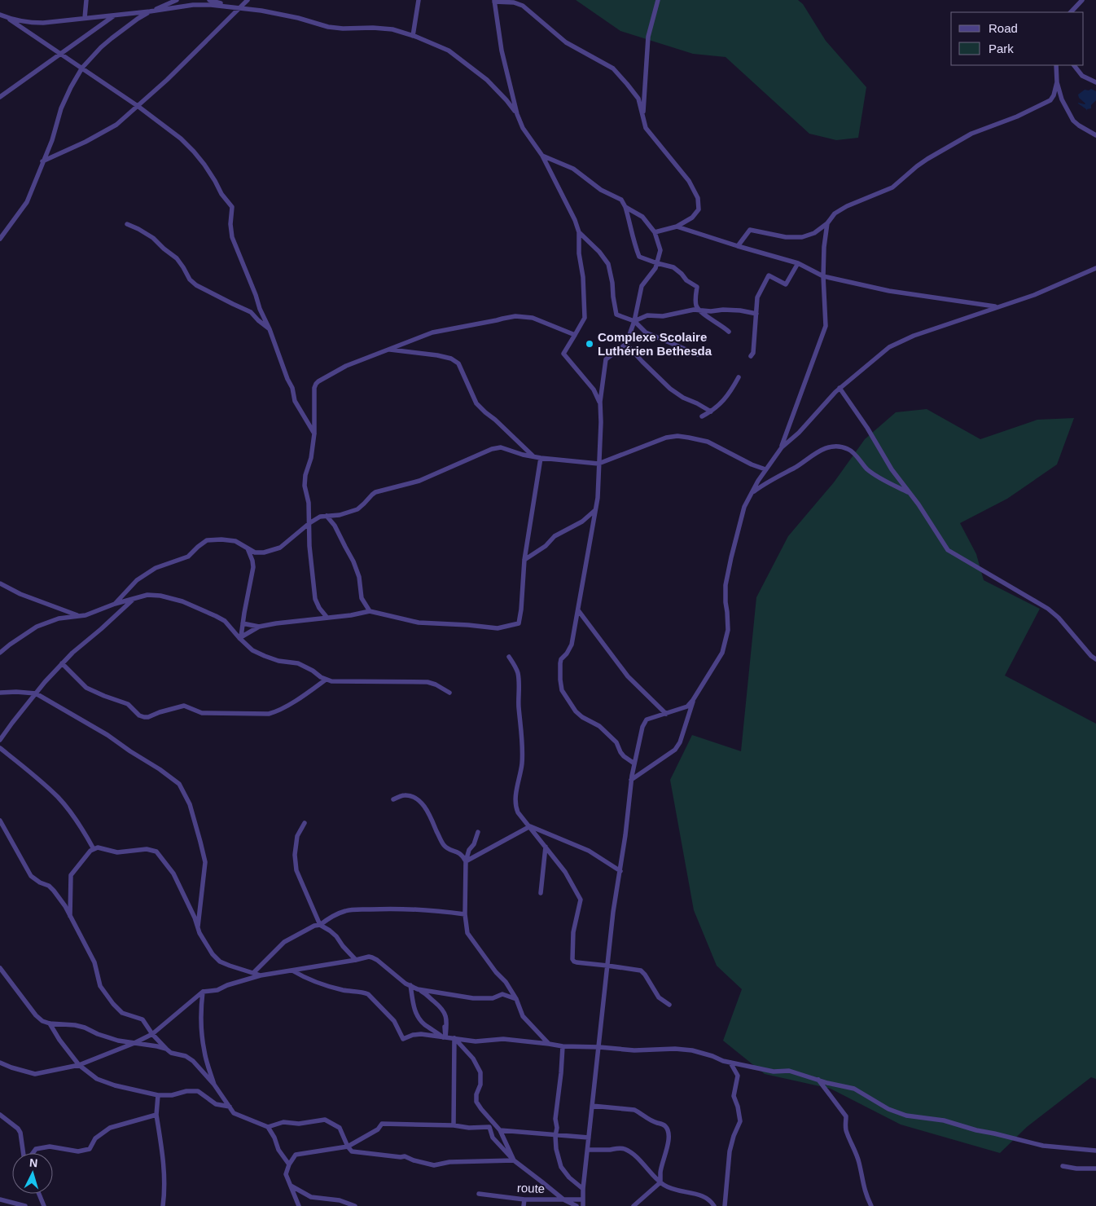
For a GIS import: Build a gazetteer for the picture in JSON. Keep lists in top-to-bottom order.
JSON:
{
  "streets": {
    "street": ["route"]
  },
  "places": ["Complexe Scolaire Luthérien Bethesda"],
  "legend": ["Road", "Park"],
  "north": "top"
}
